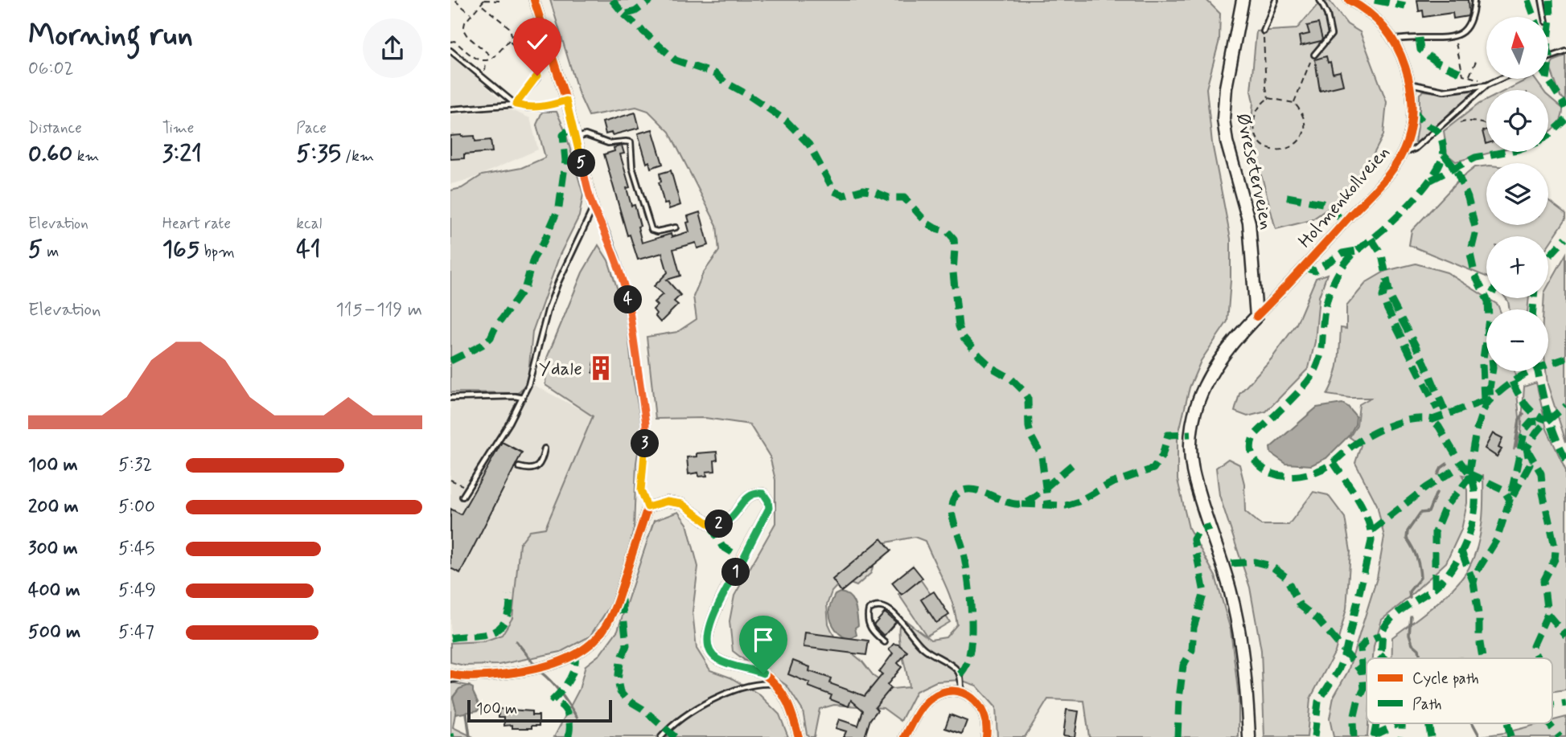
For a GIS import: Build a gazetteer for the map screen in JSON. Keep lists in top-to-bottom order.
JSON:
{
  "streets": {
    "main road": ["Øvreseterveien", "Holmenkollveien"]
  },
  "crossings": [
    ["Øvreseterveien", "Holmenkollveien"]
  ],
  "places": {
    "building": ["Ydale"]
  },
  "legend": ["Cycle path", "Path"],
  "scale_bar": "100 m",
  "north": "top",
  "page": {
    "heading": ["Morning run", "06:02"],
    "map_buttons": ["+", "−"],
    "stats": [
      ["Distance", "0.60 km"],
      ["Time", "3:21"],
      ["Pace", "5:35 /km"],
      ["Elevation", "5 m"],
      ["Heart rate", "165 bpm"],
      ["kcal", "41"]
    ],
    "pins": [
      "5",
      "4",
      "3",
      "2",
      "1"
    ],
    "chart": ["Elevation", "115–119 m"],
    "list": [
      {
        "name": "100 m",
        "note": "5:32"
      },
      {
        "name": "200 m",
        "note": "5:00"
      },
      {
        "name": "300 m",
        "note": "5:45"
      },
      {
        "name": "400 m",
        "note": "5:49"
      },
      {
        "name": "500 m",
        "note": "5:47"
      }
    ],
    "scale": "100 m"
  }
}
